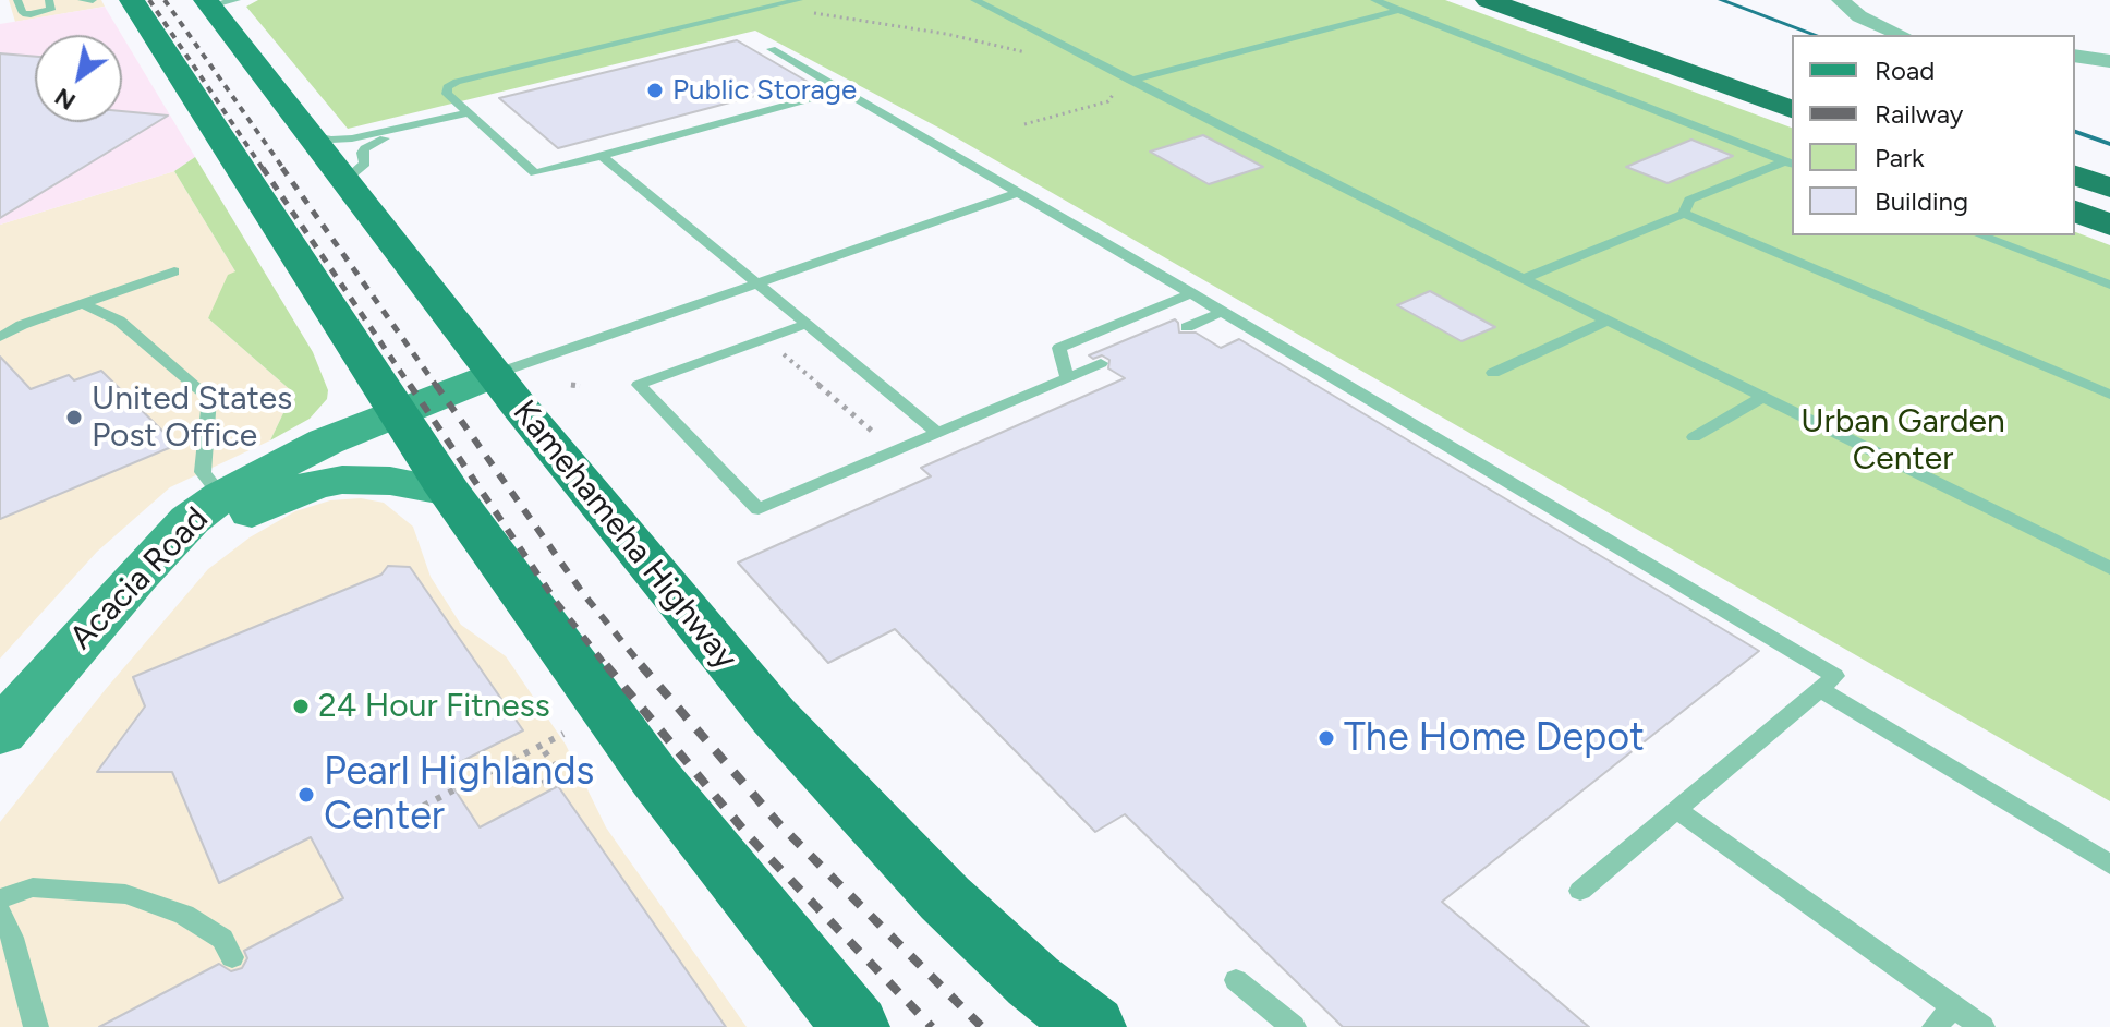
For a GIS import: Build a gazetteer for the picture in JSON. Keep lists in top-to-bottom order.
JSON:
{
  "streets": {
    "main road": ["Kamehameha Highway", "Acacia Road"]
  },
  "crossings": [
    ["Kamehameha Highway", "Acacia Road"]
  ],
  "parks": ["Urban Garden Center"],
  "places": [
    "Public Storage",
    "United States Post Office",
    "24 Hour Fitness",
    "The Home Depot",
    "Pearl Highlands Center"
  ],
  "legend": [
    "Road",
    "Railway",
    "Park",
    "Building"
  ],
  "north": "bottom left"
}
